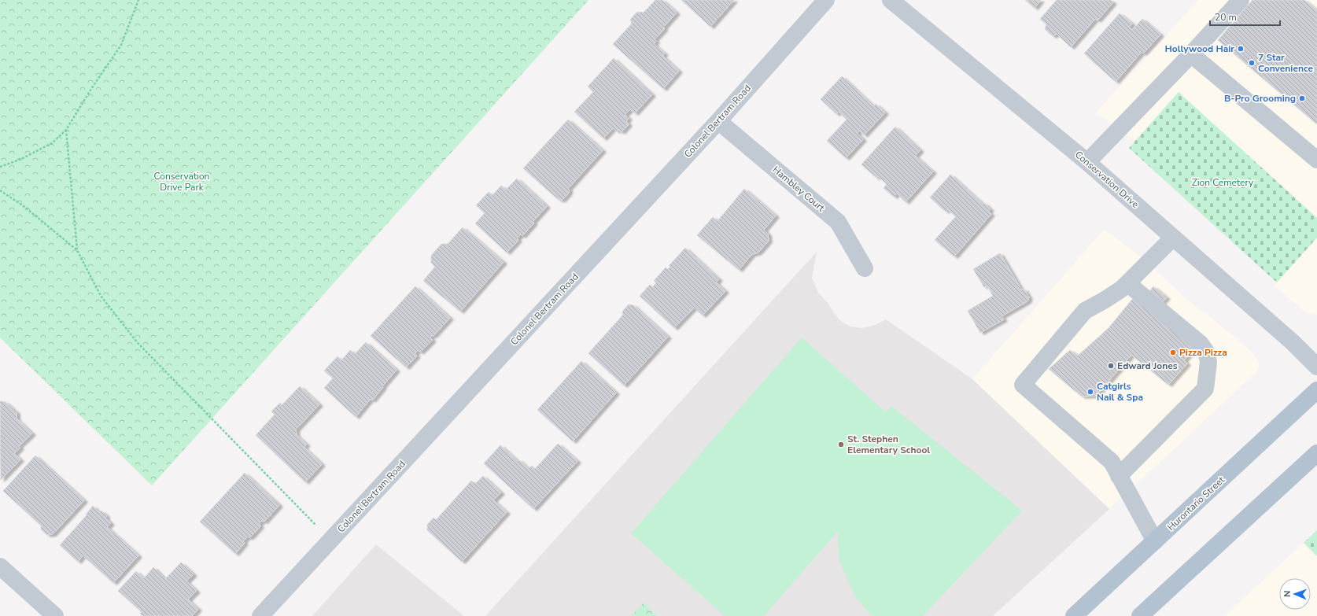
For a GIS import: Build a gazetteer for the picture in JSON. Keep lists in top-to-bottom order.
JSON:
{
  "streets": {
    "main road": ["Hurontario Street"],
    "street": ["Colonel Bertram Road", "Conservation Drive", "Hambley Court"]
  },
  "crossings": [
    ["Colonel Bertram Road", "Hambley Court"]
  ],
  "parks": ["Conservation Drive Park", "Zion Cemetery"],
  "places": [
    "Hollywood Hair",
    "7 Star Convenience",
    "B-Pro Grooming",
    "Pizza Pizza",
    "Edward Jones",
    "Catgirls Nail & Spa",
    "St. Stephen Elementary School"
  ],
  "scale_bar": "20 m",
  "north": "left"
}
